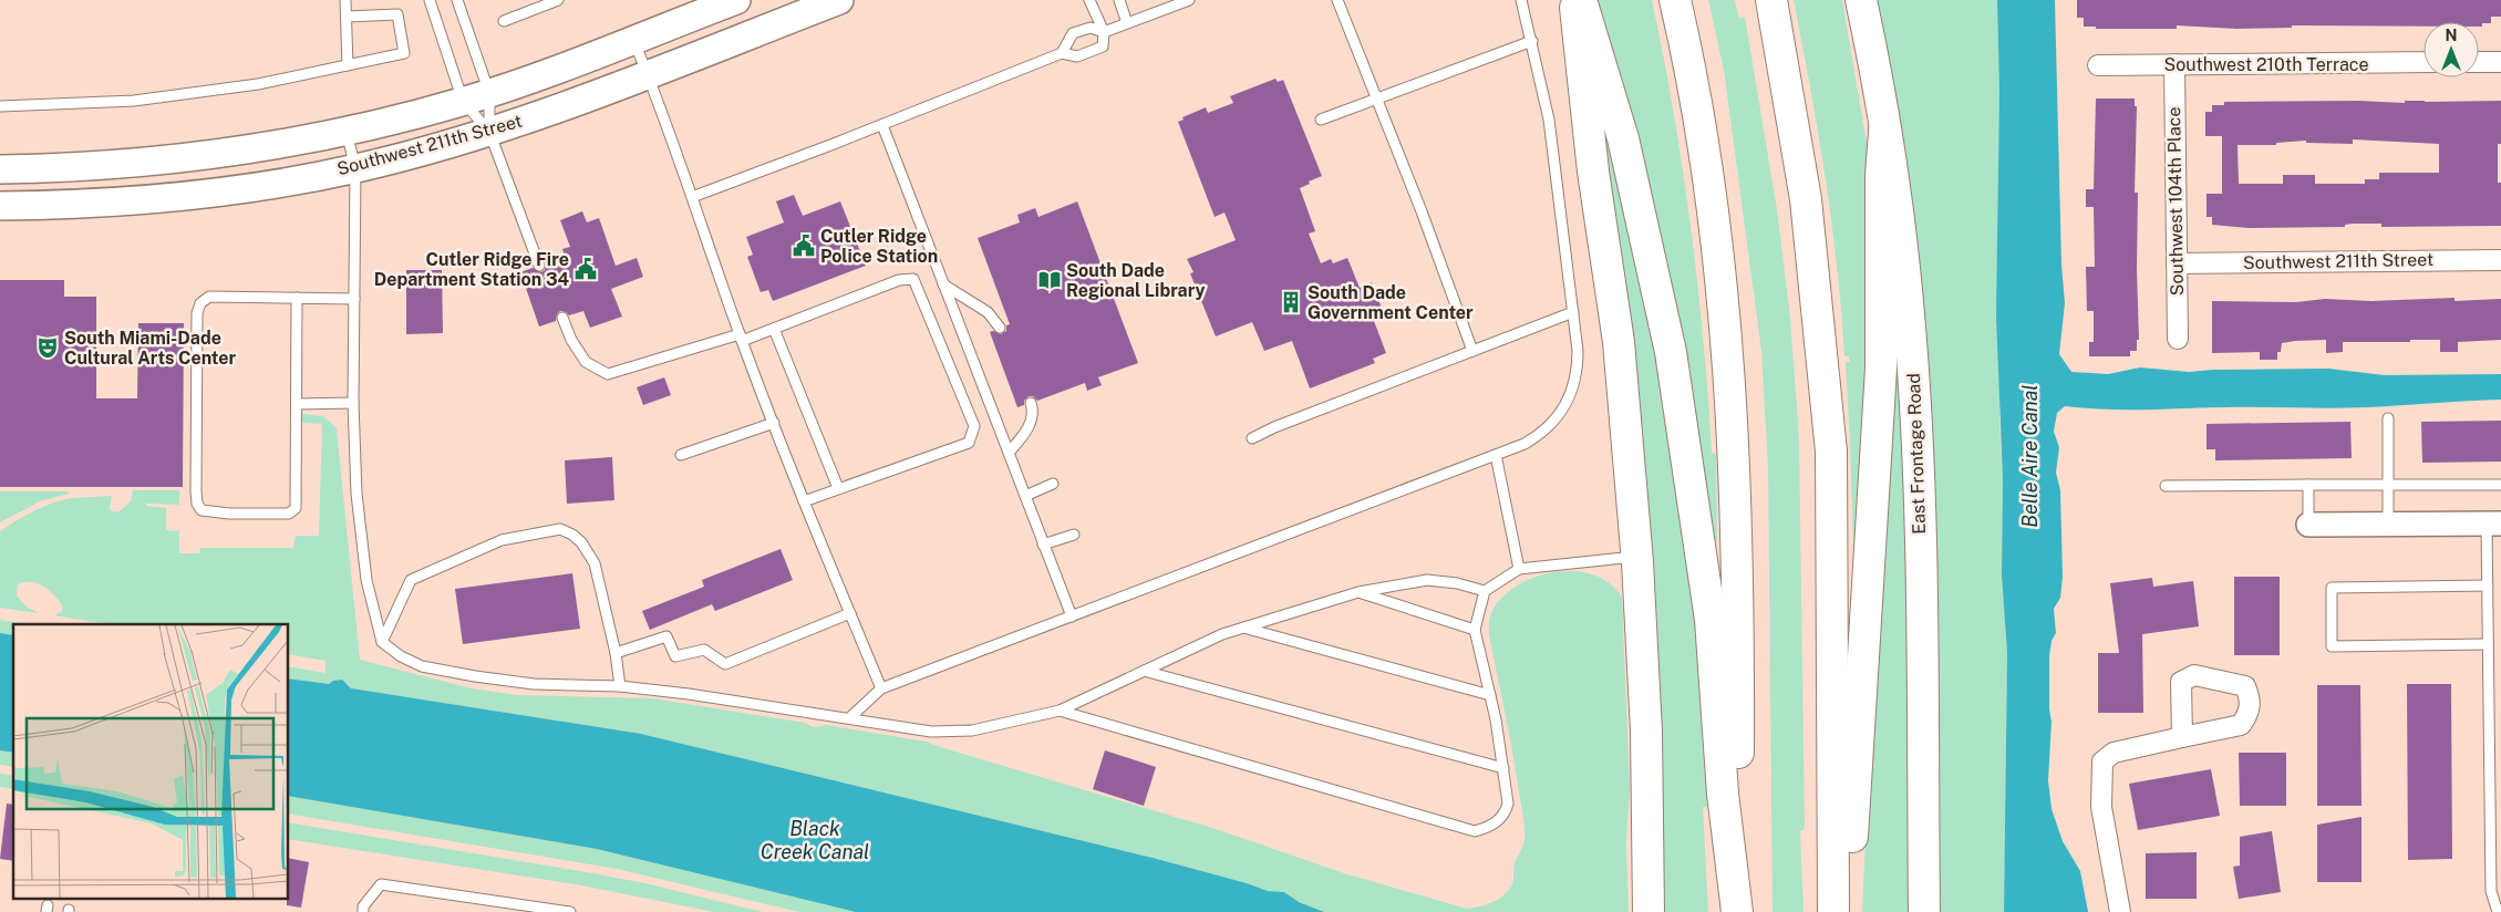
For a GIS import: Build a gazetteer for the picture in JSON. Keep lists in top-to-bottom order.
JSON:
{
  "streets": {
    "main road": ["Southwest 211th Street", "East Frontage Road"],
    "street": ["Southwest 210th Terrace", "Southwest 104th Place"]
  },
  "crossings": [
    ["Southwest 210th Terrace", "Southwest 104th Place"],
    ["Southwest 211th Street", "Southwest 104th Place"]
  ],
  "water": ["Belle Aire Canal", "Black Creek Canal"],
  "places": {
    "public building": ["Cutler Ridge Police Station", "Cutler Ridge Fire Department Station 34"],
    "library": ["South Dade Regional Library"],
    "building": ["South Dade Government Center"],
    "theatre": ["South Miami-Dade Cultural Arts Center"]
  },
  "north": "top"
}
